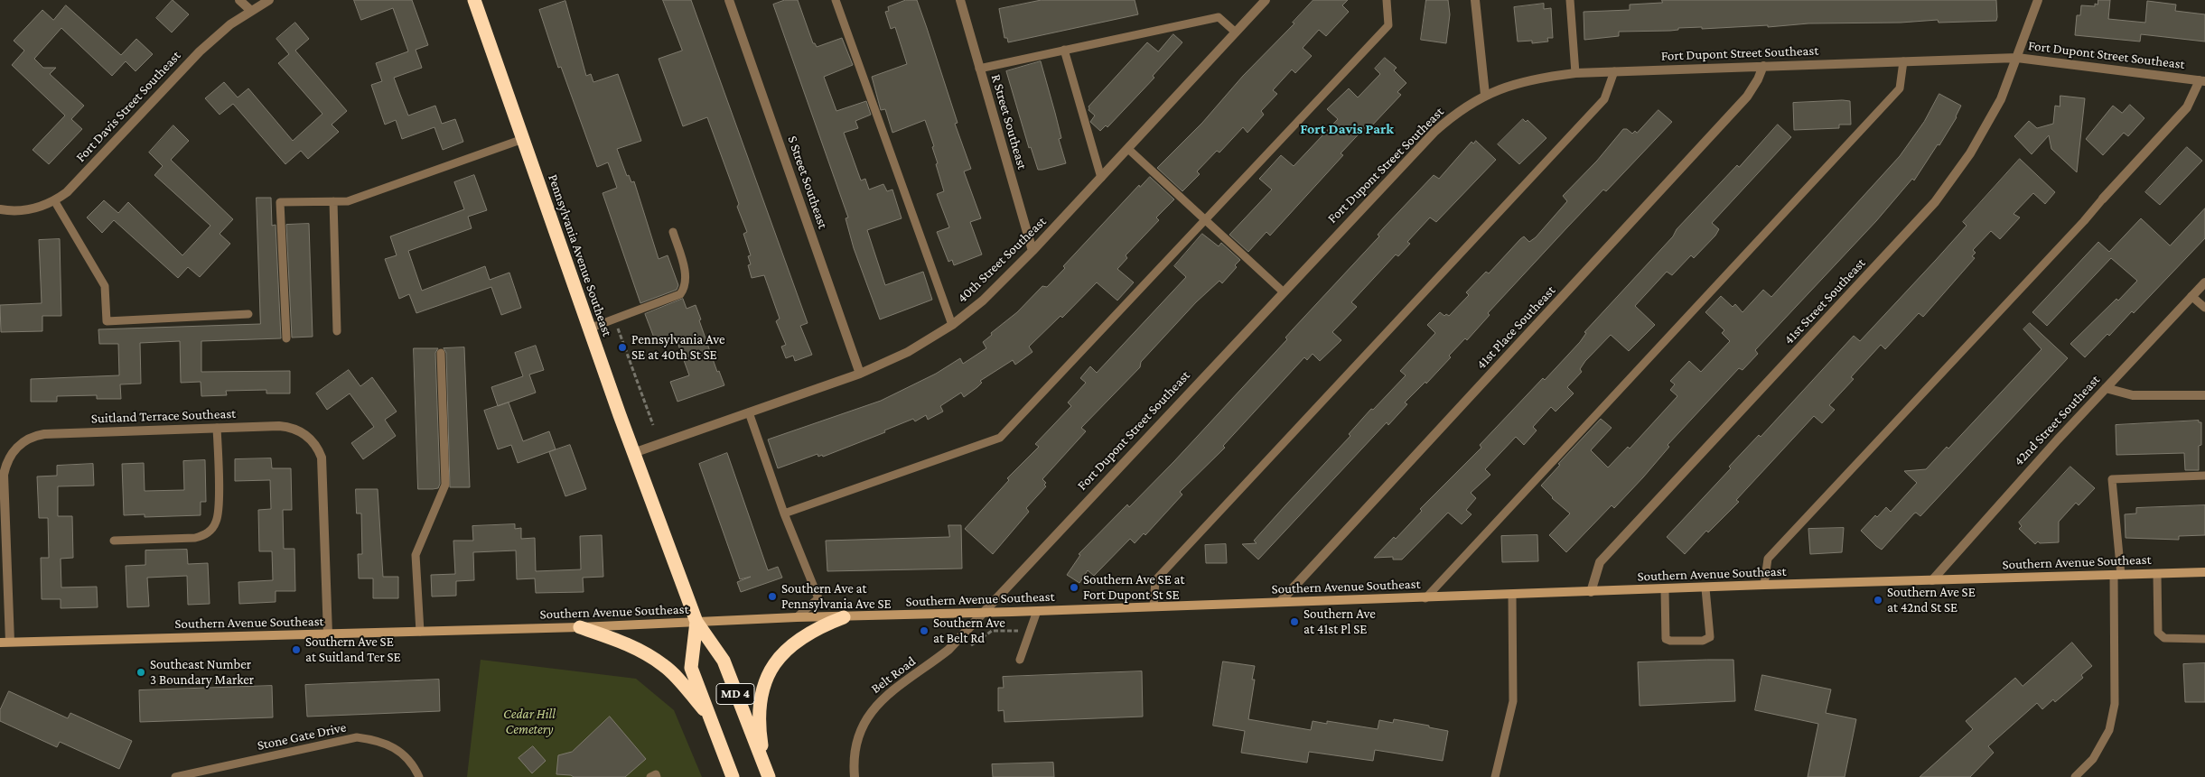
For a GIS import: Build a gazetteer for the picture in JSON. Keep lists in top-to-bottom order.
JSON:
{
  "streets": {
    "highway": ["Pennsylvania Avenue Southeast", "MD 4"],
    "main road": ["Southern Avenue Southeast"],
    "street": [
      "Fort Dupont Street Southeast",
      "Fort Davis Street Southeast",
      "R Street Southeast",
      "S Street Southeast",
      "40th Street Southeast",
      "41st Street Southeast",
      "41st Place Southeast",
      "Suitland Terrace Southeast",
      "42nd Street Southeast",
      "Belt Road"
    ],
    "lane": ["Stone Gate Drive"]
  },
  "crossings": [
    ["Fort Dupont Street Southeast", "41st Street Southeast"],
    ["Fort Dupont Street Southeast", "41st Place Southeast"],
    ["Fort Dupont Street Southeast", "Southern Avenue Southeast"],
    ["Fort Dupont Street Southeast", "Belt Road"],
    ["R Street Southeast", "40th Street Southeast"],
    ["S Street Southeast", "40th Street Southeast"],
    ["Pennsylvania Avenue Southeast", "40th Street Southeast"],
    ["Pennsylvania Avenue Southeast", "Southern Avenue Southeast"],
    ["Pennsylvania Avenue Southeast", "MD 4"],
    ["41st Street Southeast", "Southern Avenue Southeast"],
    ["41st Place Southeast", "Southern Avenue Southeast"],
    ["Suitland Terrace Southeast", "Southern Avenue Southeast"],
    ["42nd Street Southeast", "Southern Avenue Southeast"],
    ["Southern Avenue Southeast", "Belt Road"],
    ["Southern Avenue Southeast", "MD 4"]
  ],
  "districts": ["Fort Davis Park"],
  "parks": ["Cedar Hill Cemetery"],
  "places": [
    "Pennsylvania Ave SE at 40th St SE",
    "Southern Ave SE at Fort Dupont St SE",
    "Southern Ave at Pennsylvania Ave SE",
    "Southern Ave SE at 42nd St SE",
    "Southern Ave at 41st Pl SE",
    "Southern Ave at Belt Rd",
    "Southern Ave SE at Suitland Ter SE",
    "Southeast Number 3 Boundary Marker"
  ]
}
